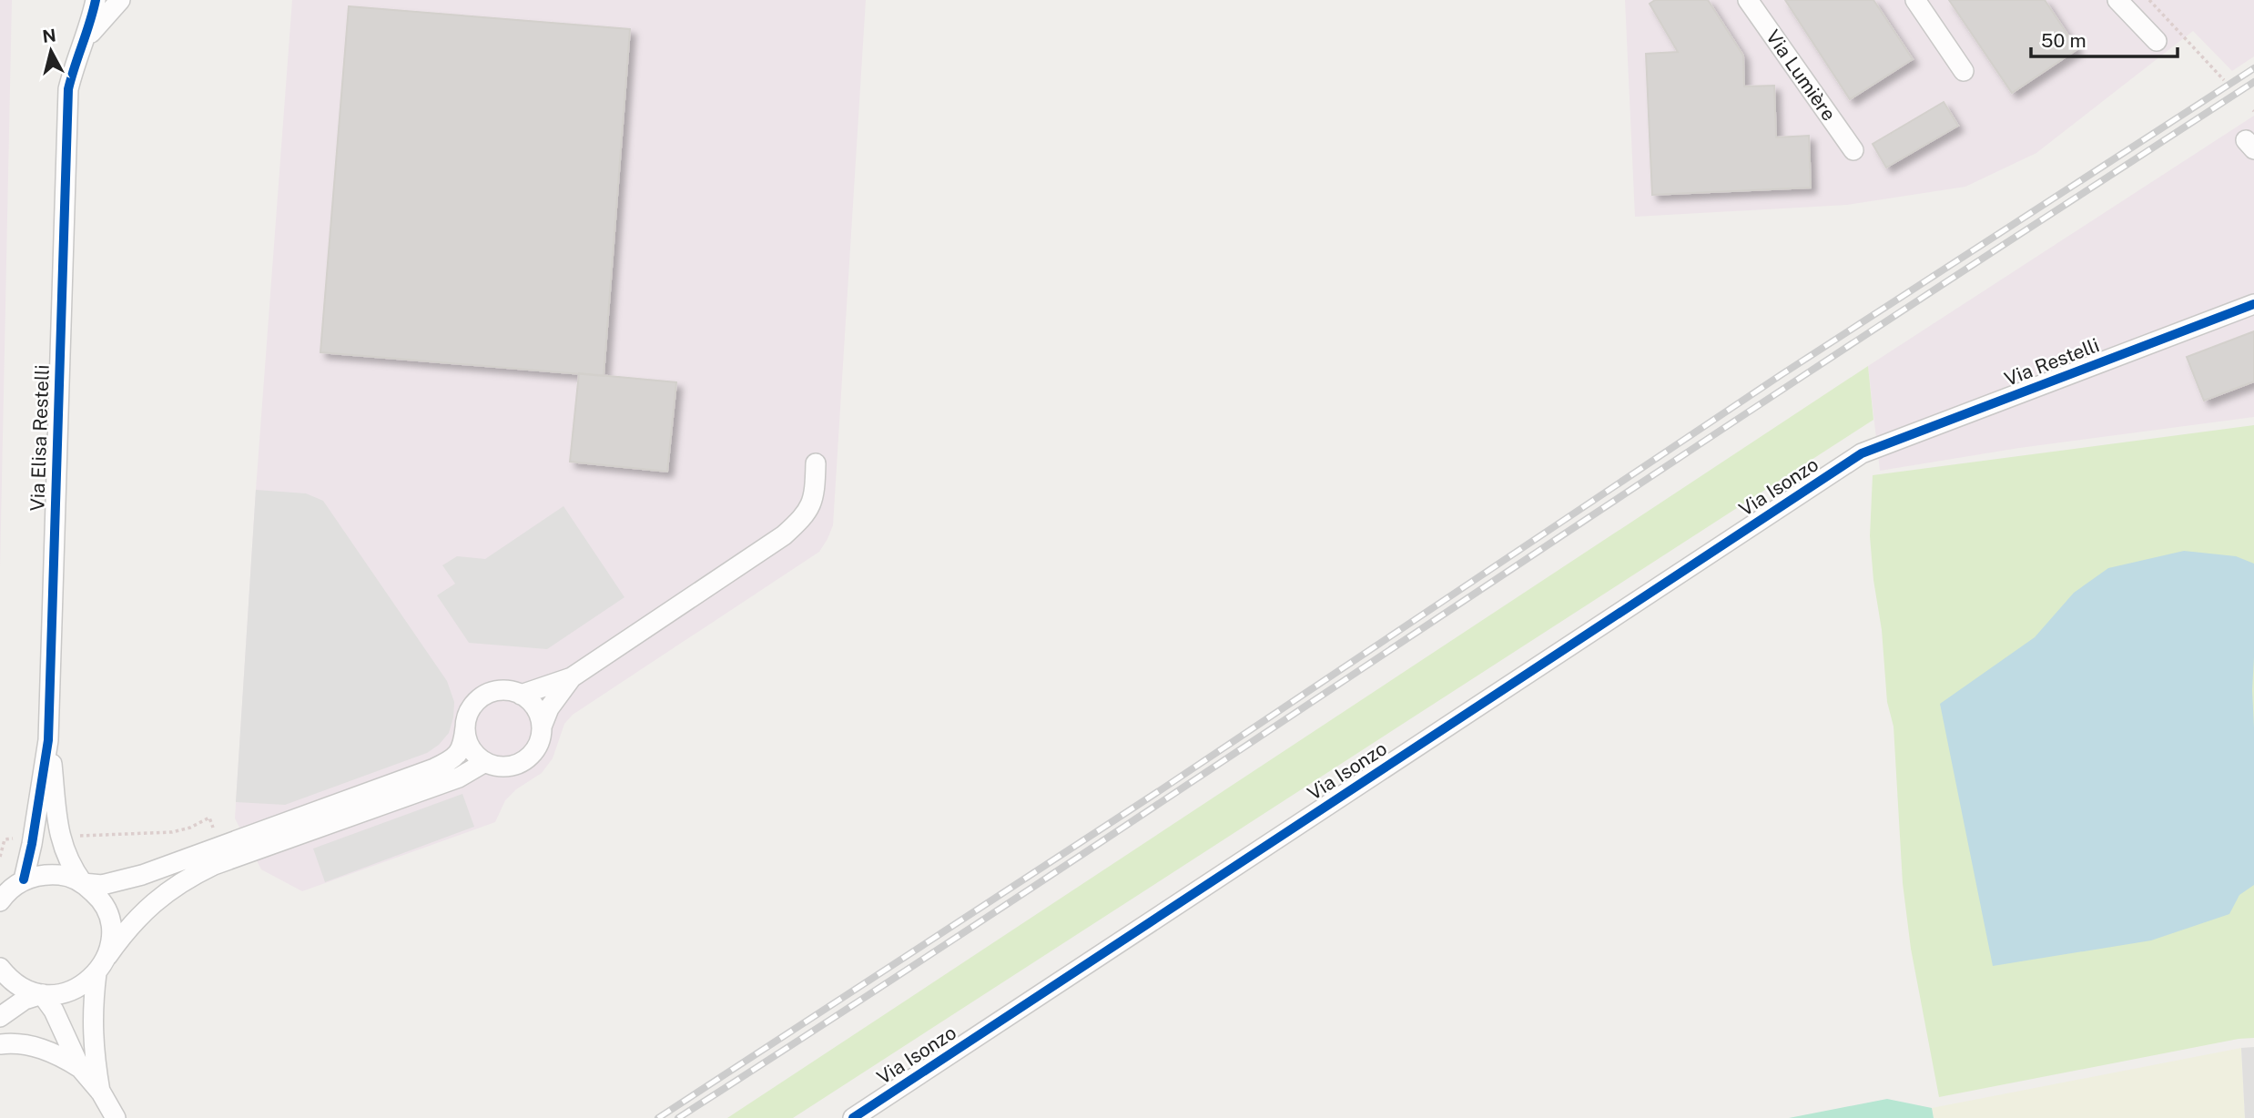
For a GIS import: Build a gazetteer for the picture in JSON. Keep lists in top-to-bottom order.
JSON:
{
  "streets": {
    "street": [
      "Via Lumière",
      "Via Restelli",
      "Via Elisa Restelli",
      "Via Isonzo"
    ]
  },
  "crossings": [
    ["Via Restelli", "Via Isonzo"]
  ],
  "scale_bar": "50 m",
  "north": "top"
}
